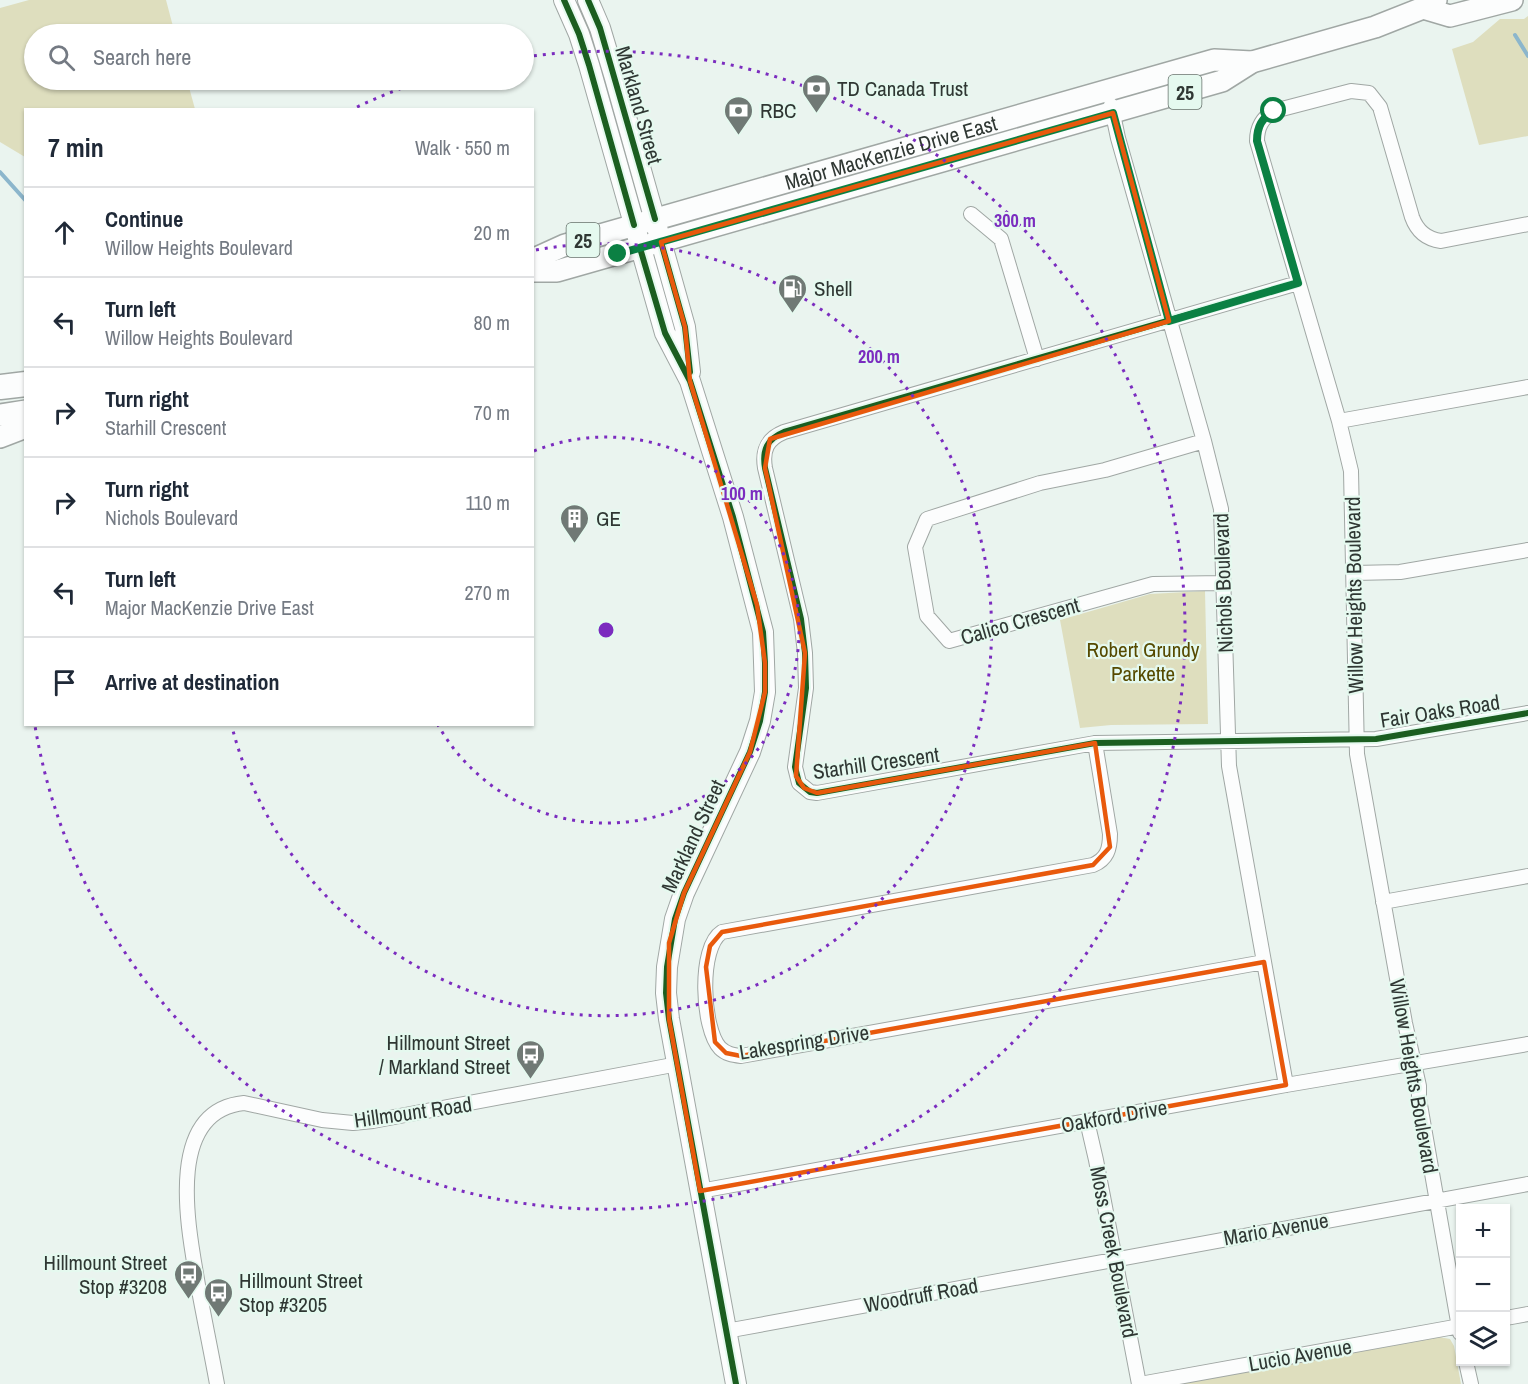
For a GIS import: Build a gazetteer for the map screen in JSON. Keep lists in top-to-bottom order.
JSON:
{
  "streets": {
    "main road": ["25", "Major MacKenzie Drive East"],
    "street": [
      "Markland Street",
      "Nichols Boulevard",
      "Willow Heights Boulevard",
      "Calico Crescent",
      "Fair Oaks Road",
      "Starhill Crescent",
      "Lakespring Drive",
      "Hillmount Road",
      "Oakford Drive",
      "Mario Avenue",
      "Moss Creek Boulevard",
      "Woodruff Road",
      "Lucio Avenue"
    ]
  },
  "crossings": [
    ["Markland Street", "Major MacKenzie Drive East"],
    ["Markland Street", "Hillmount Road"],
    ["Markland Street", "Oakford Drive"],
    ["Markland Street", "Woodruff Road"],
    ["Major MacKenzie Drive East", "Nichols Boulevard"],
    ["Nichols Boulevard", "Calico Crescent"],
    ["Nichols Boulevard", "Starhill Crescent"],
    ["Nichols Boulevard", "Lakespring Drive"],
    ["Nichols Boulevard", "Oakford Drive"],
    ["Willow Heights Boulevard", "Fair Oaks Road"],
    ["Willow Heights Boulevard", "Starhill Crescent"],
    ["Willow Heights Boulevard", "Oakford Drive"],
    ["Willow Heights Boulevard", "Mario Avenue"],
    ["Fair Oaks Road", "Starhill Crescent"],
    ["Starhill Crescent", "Lakespring Drive"],
    ["Oakford Drive", "Moss Creek Boulevard"],
    ["Mario Avenue", "Moss Creek Boulevard"],
    ["Mario Avenue", "Woodruff Road"],
    ["Moss Creek Boulevard", "Woodruff Road"],
    ["Moss Creek Boulevard", "Lucio Avenue"]
  ],
  "parks": ["Robert Grundy Parkette"],
  "places": {
    "bank": ["TD Canada Trust", "RBC"],
    "fuel station": ["Shell"],
    "building": ["GE"],
    "bus stop": ["Hillmount Street / Markland Street", "Hillmount Street Stop #3208", "Hillmount Street Stop #3205"]
  },
  "page": {
    "search": "Search here",
    "heading": ["7 min", "Walk · 550 m"],
    "list": [
      ["Continue", "Willow Heights Boulevard", "20 m"],
      ["Turn left", "Willow Heights Boulevard", "80 m"],
      ["Turn right", "Starhill Crescent", "70 m"],
      ["Turn right", "Nichols Boulevard", "110 m"],
      ["Turn left", "Major MacKenzie Drive East", "270 m"],
      "Arrive at destination"
    ],
    "map_buttons": ["+", "−"]
  },
  "rings": ["300 m", "200 m", "100 m"]
}
